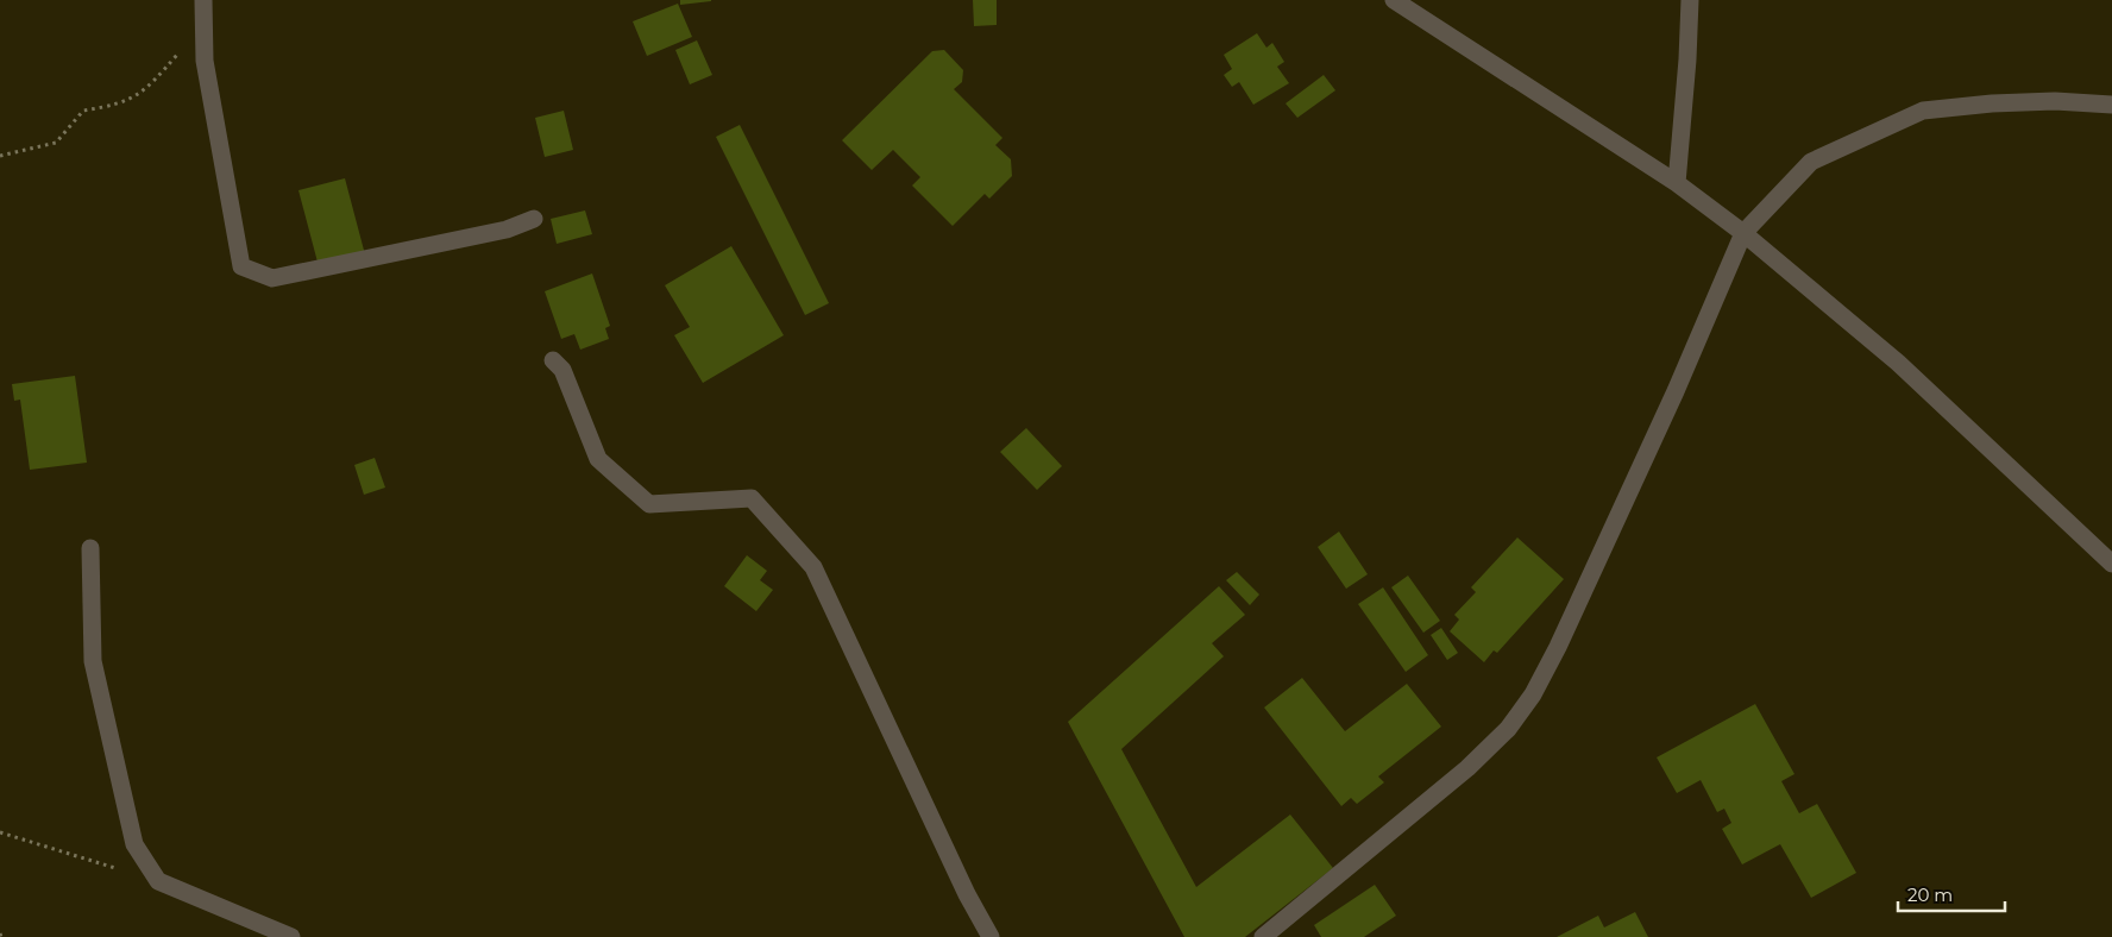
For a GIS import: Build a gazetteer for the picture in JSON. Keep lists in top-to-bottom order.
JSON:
{
  "scale_bar": "20 m"
}
